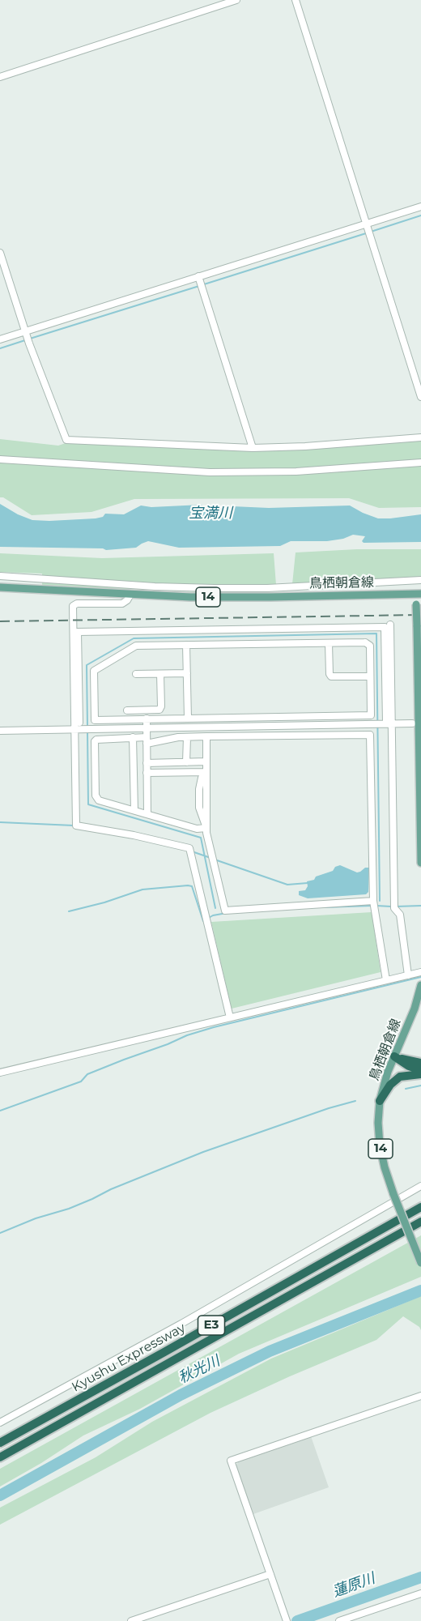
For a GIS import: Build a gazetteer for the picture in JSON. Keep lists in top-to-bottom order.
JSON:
{
  "streets": {
    "highway": ["E3", "Kyushu Expressway"],
    "main road": ["鳥栖朝倉線", "14"]
  },
  "water": ["宝満川", "秋光川", "蓮原川"]
}
